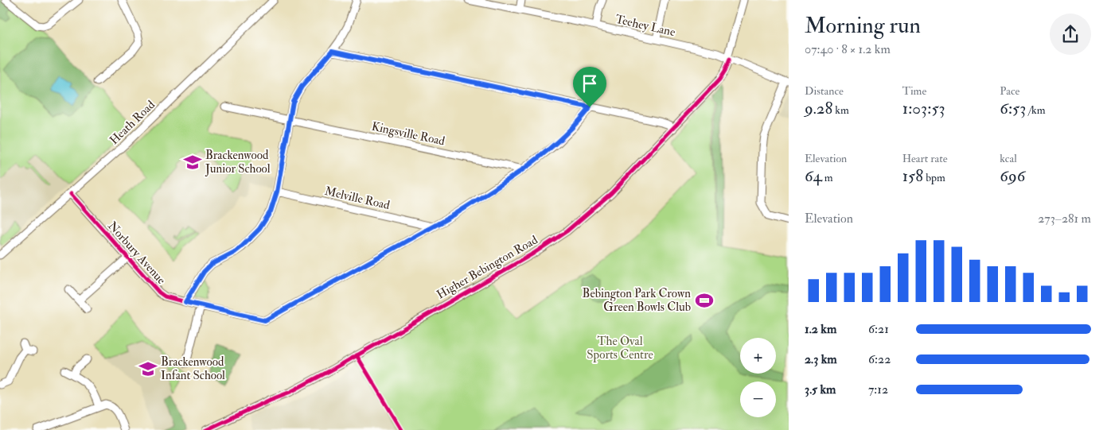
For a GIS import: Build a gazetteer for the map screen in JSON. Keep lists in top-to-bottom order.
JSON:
{
  "streets": {
    "street": [
      "Teehey Lane",
      "Heath Road",
      "Kingsville Road",
      "Melville Road",
      "Norbury Avenue",
      "Higher Bebington Road"
    ]
  },
  "crossings": [
    ["Teehey Lane", "Higher Bebington Road"],
    ["Heath Road", "Norbury Avenue"],
    ["Kingsville Road", "Norbury Avenue"],
    ["Melville Road", "Norbury Avenue"]
  ],
  "parks": ["The Oval Sports Centre"],
  "places": {
    "school or university": ["Brackenwood Junior School", "Brackenwood Infant School"],
    "sports": ["Bebington Park Crown Green Bowls Club"]
  },
  "page": {
    "heading": ["Morning run", "07:40 · 8 × 1.2 km"],
    "stats": [
      ["Distance", "9.28 km"],
      ["Time", "1:03:53"],
      ["Pace", "6:53 /km"],
      ["Elevation", "64 m"],
      ["Heart rate", "158 bpm"],
      ["kcal", "696"]
    ],
    "chart": ["Elevation", "273–281 m"],
    "list": [
      {
        "name": "1.2 km",
        "note": "6:21"
      },
      {
        "name": "2.3 km",
        "note": "6:22"
      },
      {
        "name": "3.5 km",
        "note": "7:12"
      }
    ],
    "map_buttons": ["+", "−"]
  }
}
